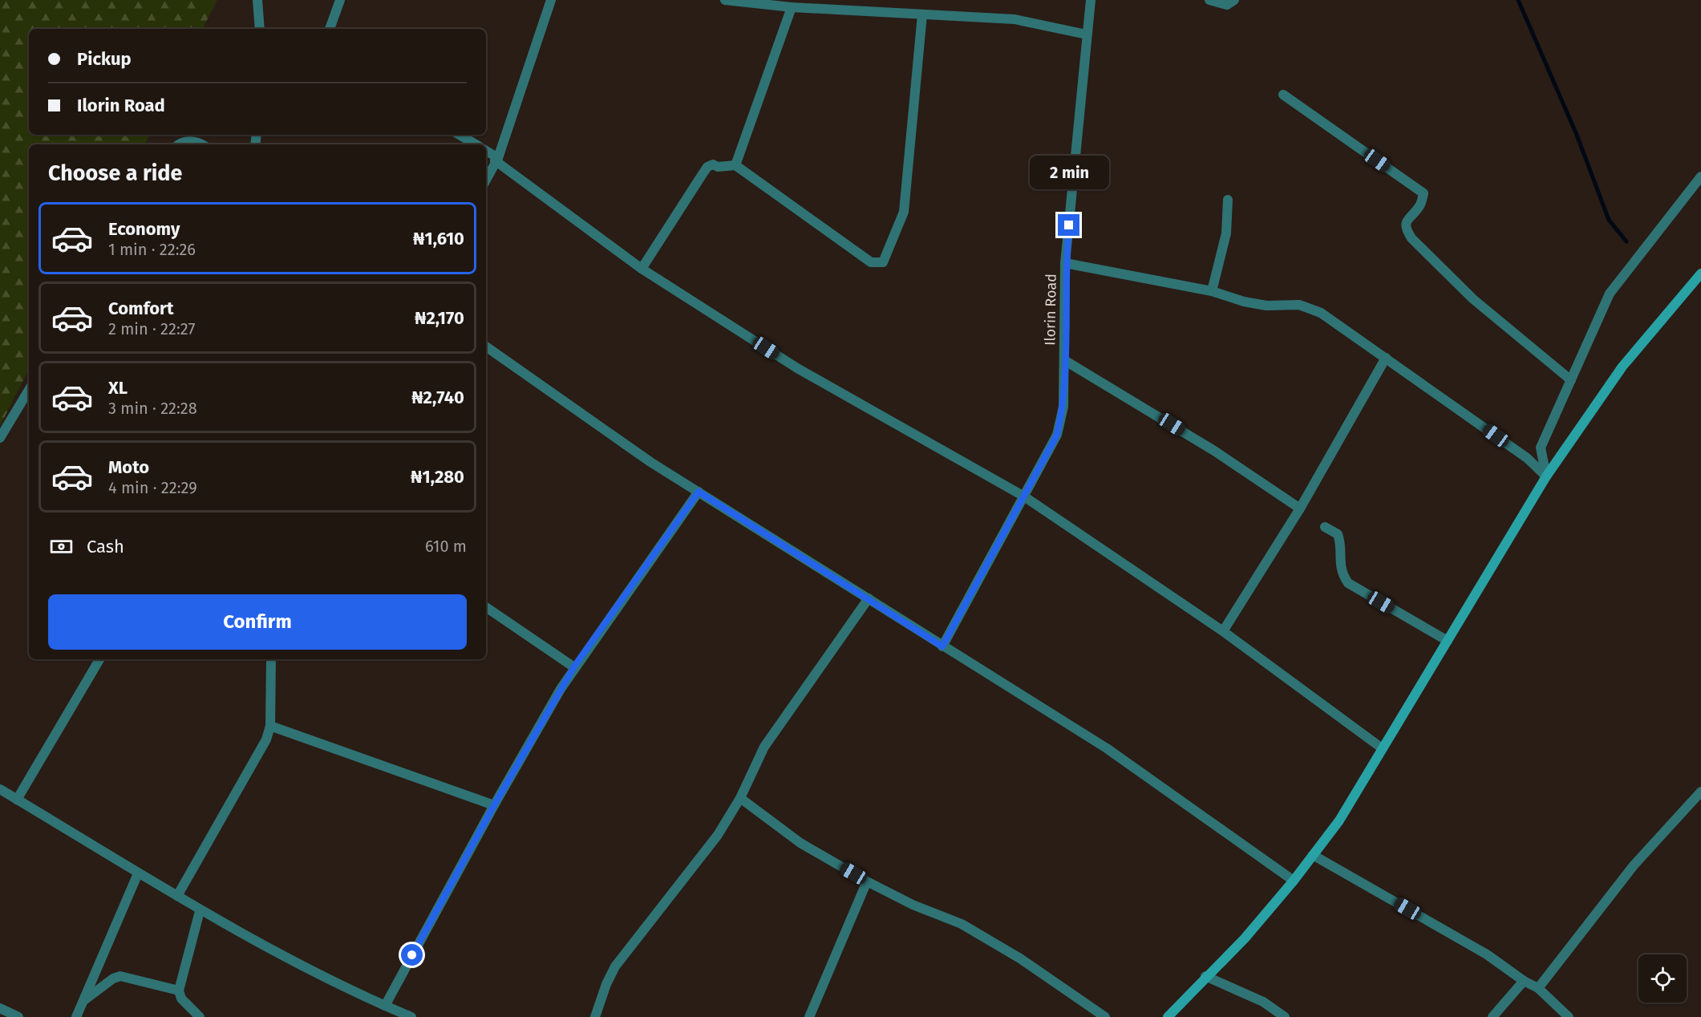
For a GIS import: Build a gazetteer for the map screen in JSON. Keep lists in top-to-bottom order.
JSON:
{
  "streets": {
    "street": ["Ilorin Road"]
  },
  "page": {
    "banner": ["Pickup", "Ilorin Road"],
    "heading": "Choose a ride",
    "bubble": "2 min",
    "list": [
      {
        "name": "Economy",
        "note": "1 min · 22:26",
        "value": "₦1,610"
      },
      {
        "name": "Comfort",
        "note": "2 min · 22:27",
        "value": "₦2,170"
      },
      {
        "name": "XL",
        "note": "3 min · 22:28",
        "value": "₦2,740"
      },
      {
        "name": "Moto",
        "note": "4 min · 22:29",
        "value": "₦1,280"
      }
    ],
    "pay": ["Cash", "610 m"],
    "buttons": "Confirm"
  }
}
